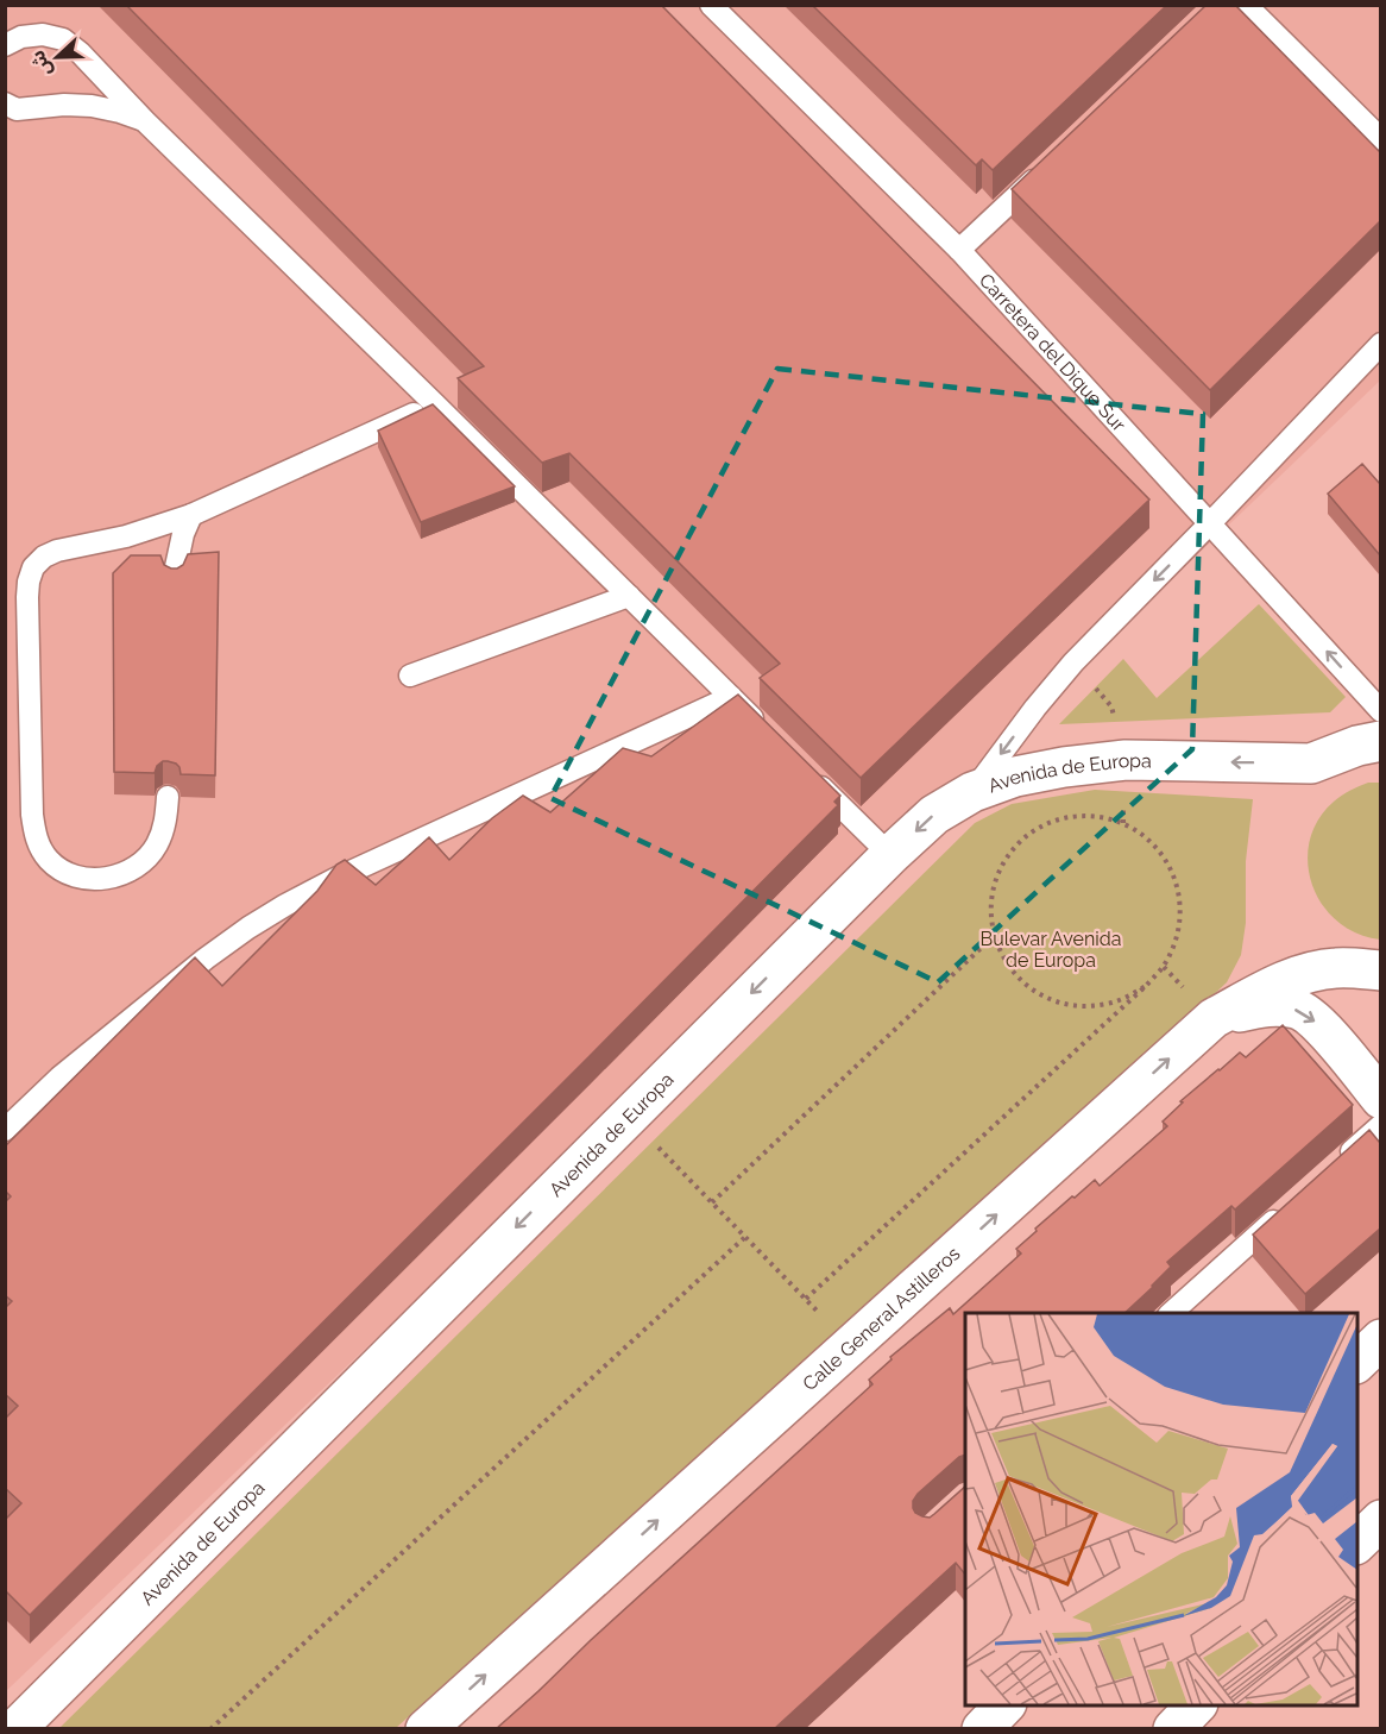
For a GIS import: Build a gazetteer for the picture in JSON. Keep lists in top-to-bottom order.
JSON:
{
  "streets": {
    "main road": ["Avenida de Europa", "Calle General Astilleros"],
    "lane": ["Carretera del Dique Sur"]
  },
  "one_way": ["Avenida de Europa", "Calle General Astilleros"],
  "parks": ["Bulevar Avenida de Europa"],
  "north": "left"
}
